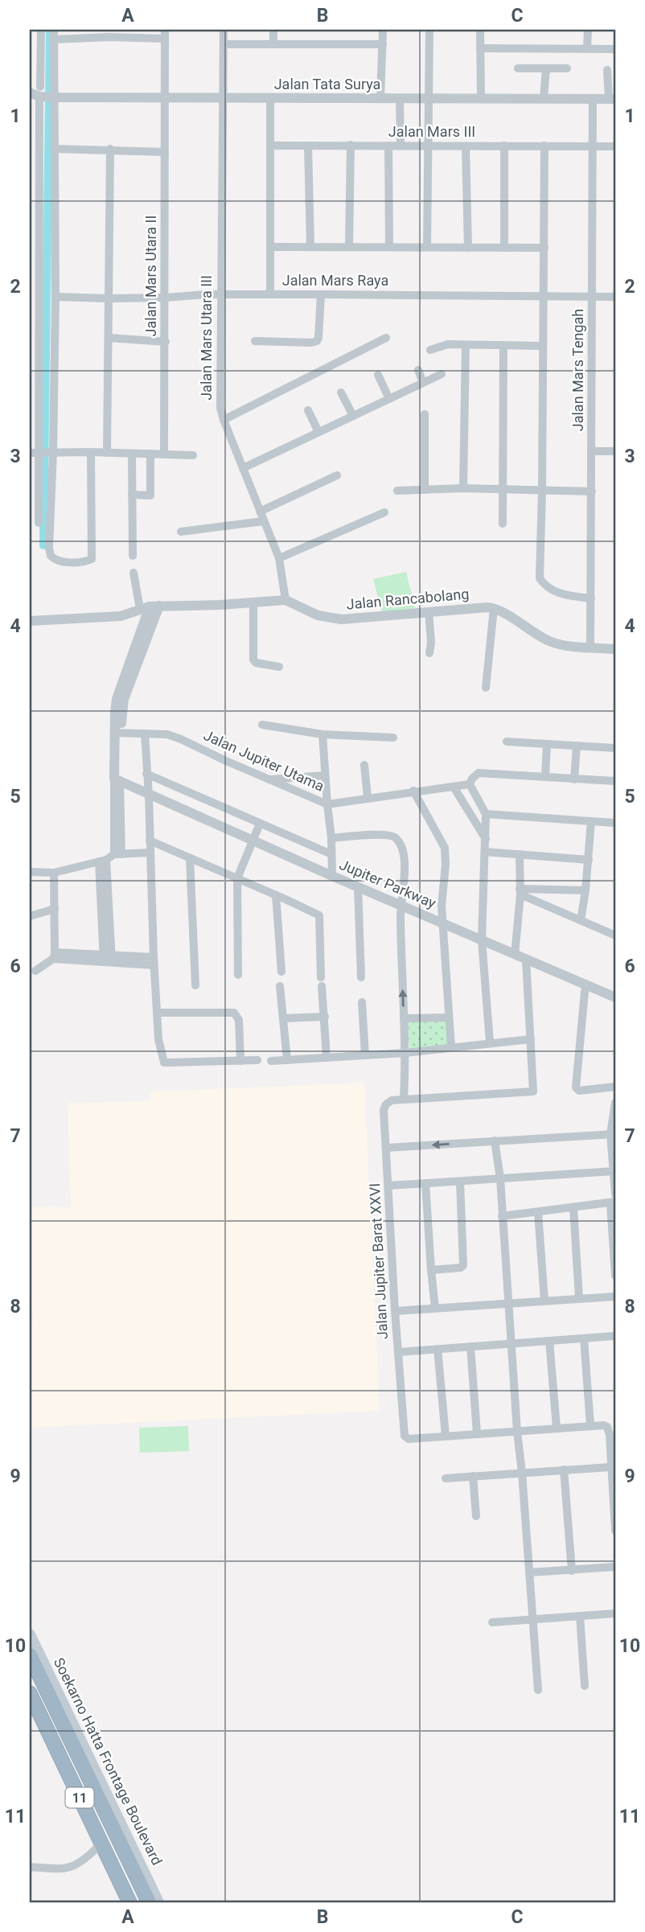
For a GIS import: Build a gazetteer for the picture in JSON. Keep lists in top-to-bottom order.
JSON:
{
  "streets": {
    "highway": ["11"],
    "main road": ["Soekarno Hatta Frontage Boulevard"],
    "street": [
      "Jalan Tata Surya",
      "Jalan Mars III",
      "Jalan Mars Utara II",
      "Jalan Mars Raya",
      "Jalan Mars Utara III",
      "Jalan Mars Tengah",
      "Jalan Rancabolang",
      "Jalan Jupiter Utama",
      "Jupiter Parkway",
      "Jalan Jupiter Barat XXVI"
    ]
  },
  "crossings": [
    ["Jalan Tata Surya", "Jalan Mars Utara II"],
    ["Jalan Tata Surya", "Jalan Mars Utara III"],
    ["Jalan Tata Surya", "Jalan Mars Tengah"],
    ["Jalan Mars III", "Jalan Mars Tengah"],
    ["Jalan Mars Utara II", "Jalan Mars Raya"],
    ["Jalan Mars Raya", "Jalan Mars Utara III"],
    ["Jalan Mars Raya", "Jalan Mars Tengah"],
    ["Jalan Mars Utara III", "Jalan Rancabolang"]
  ],
  "grid": {
    "columns": ["A", "B", "C"],
    "rows": [
      "1",
      "2",
      "3",
      "4",
      "5",
      "6",
      "7",
      "8",
      "9",
      "10",
      "11"
    ]
  }
}
